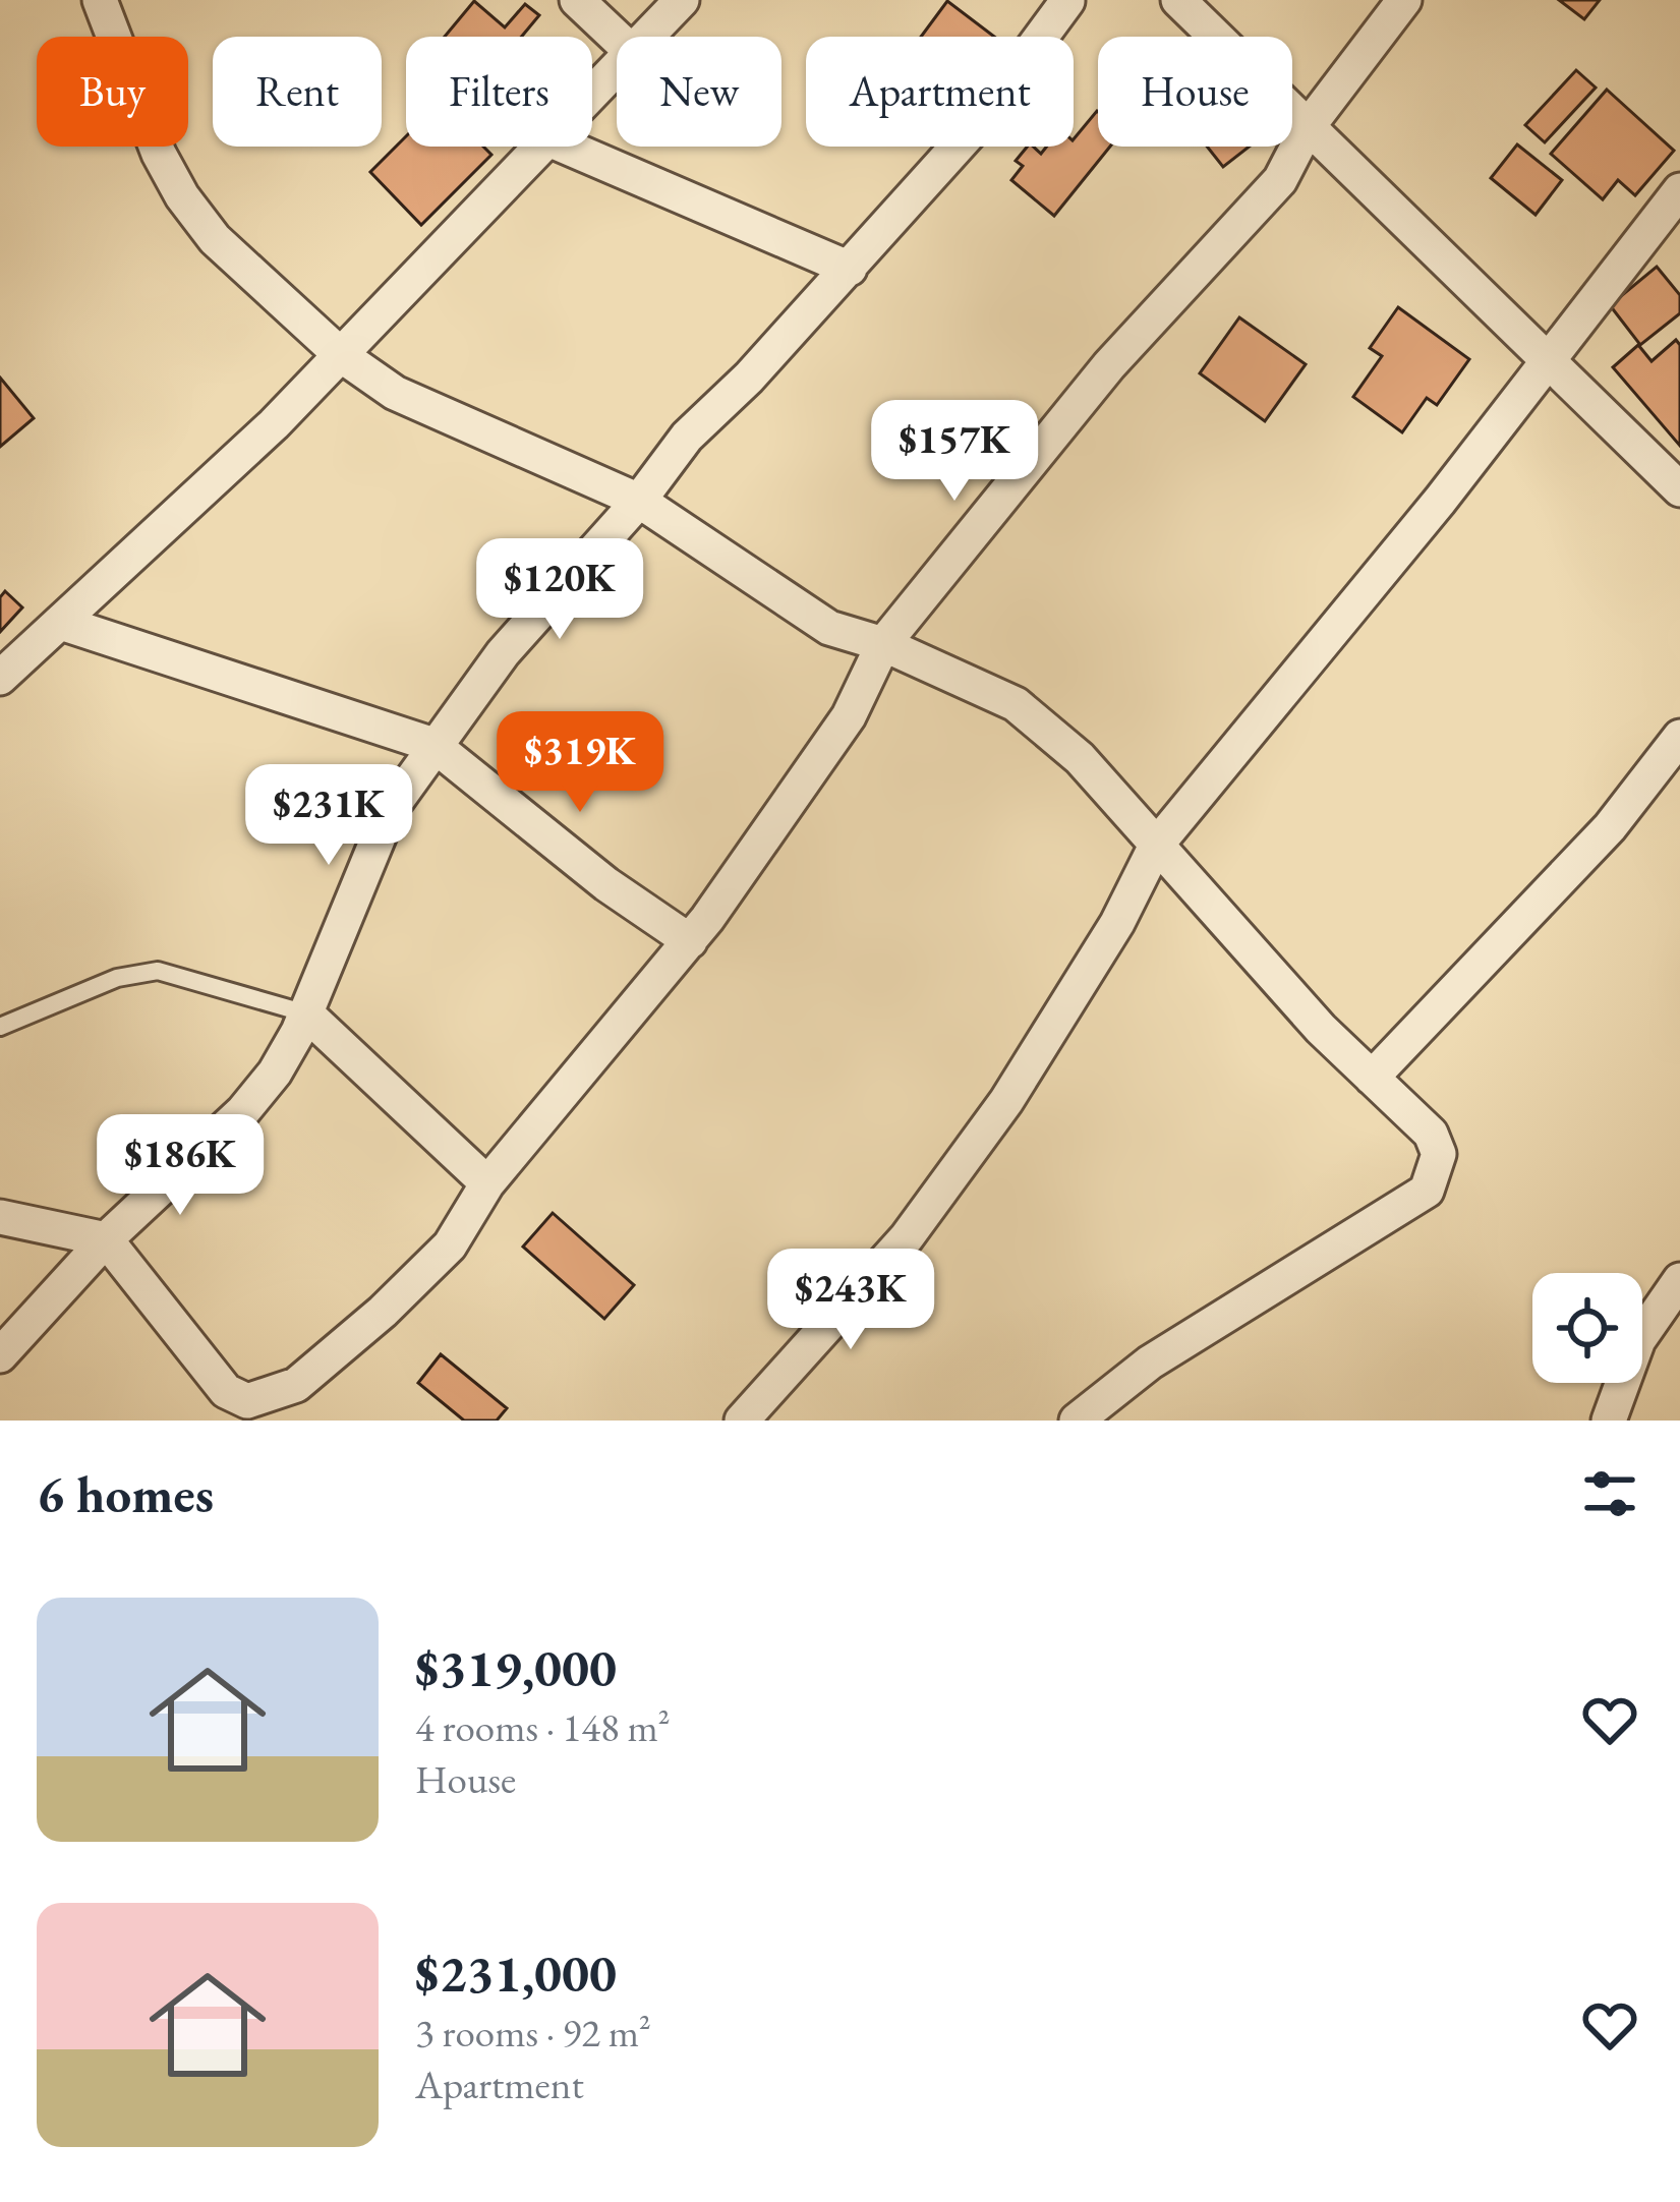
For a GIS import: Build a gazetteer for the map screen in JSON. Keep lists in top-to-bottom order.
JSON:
{
  "page": {
    "chip": [
      "Buy",
      "Rent",
      "Filters",
      "New",
      "Apartment",
      "House"
    ],
    "price": [
      "$157K",
      "$120K",
      "$319K",
      "$231K",
      "$186K",
      "$243K"
    ],
    "heading": "6 homes",
    "list": [
      {
        "name": "$319,000",
        "note": "4 rooms · 148 m² · House"
      },
      {
        "name": "$231,000",
        "note": "3 rooms · 92 m² · Apartment"
      }
    ]
  }
}
